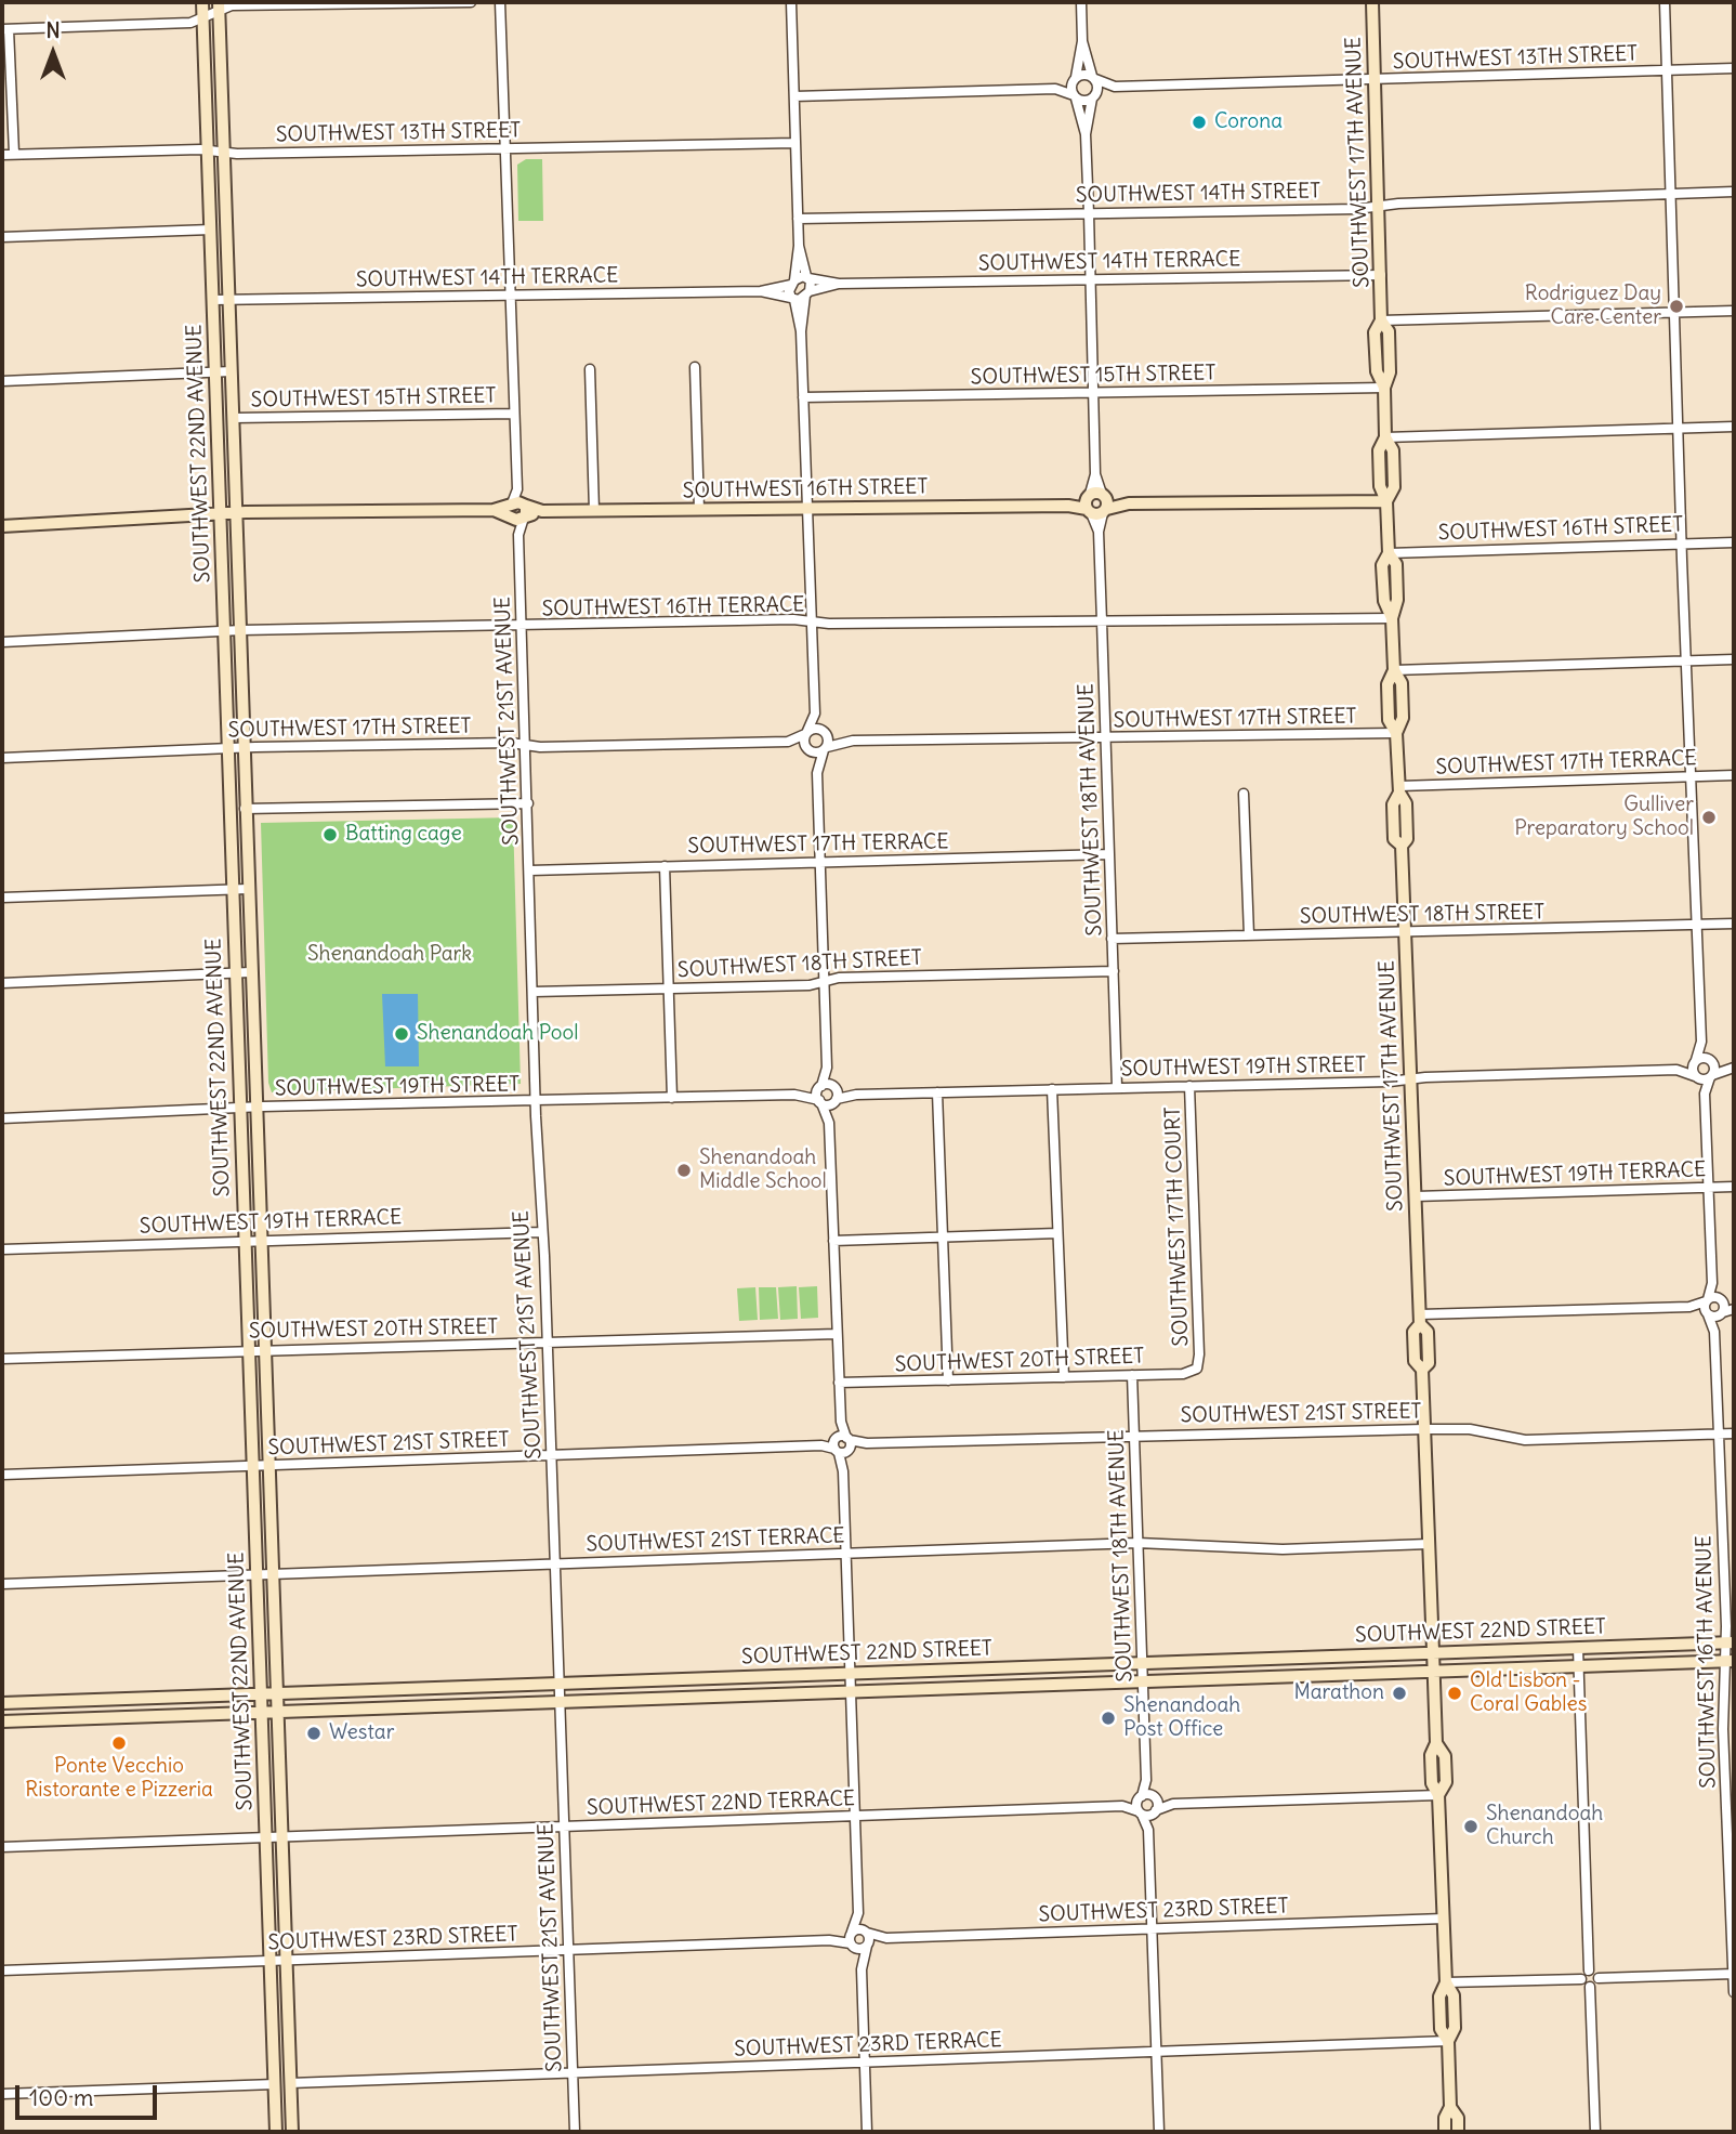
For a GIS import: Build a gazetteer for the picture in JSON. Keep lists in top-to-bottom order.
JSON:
{
  "streets": {
    "main road": [
      "SOUTHWEST 17TH AVENUE",
      "SOUTHWEST 22ND AVENUE",
      "SOUTHWEST 16TH STREET",
      "SOUTHWEST 22ND STREET"
    ],
    "street": [
      "SOUTHWEST 13TH STREET",
      "SOUTHWEST 14TH STREET",
      "SOUTHWEST 14TH TERRACE",
      "SOUTHWEST 15TH STREET",
      "SOUTHWEST 16TH TERRACE",
      "SOUTHWEST 17TH STREET",
      "SOUTHWEST 21ST AVENUE",
      "SOUTHWEST 17TH TERRACE",
      "SOUTHWEST 18TH AVENUE",
      "SOUTHWEST 18TH STREET",
      "SOUTHWEST 19TH STREET",
      "SOUTHWEST 19TH TERRACE",
      "SOUTHWEST 17TH COURT",
      "SOUTHWEST 20TH STREET",
      "SOUTHWEST 21ST STREET",
      "SOUTHWEST 21ST TERRACE",
      "SOUTHWEST 16TH AVENUE",
      "SOUTHWEST 22ND TERRACE",
      "SOUTHWEST 23RD STREET",
      "SOUTHWEST 23RD TERRACE"
    ]
  },
  "crossings": [
    ["SOUTHWEST 13TH STREET", "SOUTHWEST 17TH AVENUE"],
    ["SOUTHWEST 13TH STREET", "SOUTHWEST 22ND AVENUE"],
    ["SOUTHWEST 13TH STREET", "SOUTHWEST 21ST AVENUE"],
    ["SOUTHWEST 17TH AVENUE", "SOUTHWEST 14TH STREET"],
    ["SOUTHWEST 17TH AVENUE", "SOUTHWEST 14TH TERRACE"],
    ["SOUTHWEST 17TH AVENUE", "SOUTHWEST 15TH STREET"],
    ["SOUTHWEST 17TH AVENUE", "SOUTHWEST 16TH STREET"],
    ["SOUTHWEST 17TH AVENUE", "SOUTHWEST 16TH TERRACE"],
    ["SOUTHWEST 17TH AVENUE", "SOUTHWEST 17TH STREET"],
    ["SOUTHWEST 17TH AVENUE", "SOUTHWEST 17TH TERRACE"],
    ["SOUTHWEST 17TH AVENUE", "SOUTHWEST 18TH STREET"],
    ["SOUTHWEST 17TH AVENUE", "SOUTHWEST 19TH STREET"],
    ["SOUTHWEST 17TH AVENUE", "SOUTHWEST 19TH TERRACE"],
    ["SOUTHWEST 17TH AVENUE", "SOUTHWEST 21ST STREET"],
    ["SOUTHWEST 17TH AVENUE", "SOUTHWEST 21ST TERRACE"],
    ["SOUTHWEST 17TH AVENUE", "SOUTHWEST 22ND STREET"],
    ["SOUTHWEST 17TH AVENUE", "SOUTHWEST 23RD STREET"],
    ["SOUTHWEST 17TH AVENUE", "SOUTHWEST 23RD TERRACE"],
    ["SOUTHWEST 14TH TERRACE", "SOUTHWEST 22ND AVENUE"],
    ["SOUTHWEST 14TH TERRACE", "SOUTHWEST 21ST AVENUE"],
    ["SOUTHWEST 15TH STREET", "SOUTHWEST 22ND AVENUE"],
    ["SOUTHWEST 15TH STREET", "SOUTHWEST 21ST AVENUE"],
    ["SOUTHWEST 22ND AVENUE", "SOUTHWEST 16TH STREET"],
    ["SOUTHWEST 22ND AVENUE", "SOUTHWEST 16TH TERRACE"],
    ["SOUTHWEST 22ND AVENUE", "SOUTHWEST 17TH STREET"],
    ["SOUTHWEST 22ND AVENUE", "SOUTHWEST 19TH STREET"],
    ["SOUTHWEST 22ND AVENUE", "SOUTHWEST 19TH TERRACE"],
    ["SOUTHWEST 22ND AVENUE", "SOUTHWEST 20TH STREET"],
    ["SOUTHWEST 22ND AVENUE", "SOUTHWEST 21ST STREET"],
    ["SOUTHWEST 22ND AVENUE", "SOUTHWEST 21ST TERRACE"],
    ["SOUTHWEST 22ND AVENUE", "SOUTHWEST 22ND STREET"],
    ["SOUTHWEST 22ND AVENUE", "SOUTHWEST 22ND TERRACE"],
    ["SOUTHWEST 22ND AVENUE", "SOUTHWEST 23RD STREET"],
    ["SOUTHWEST 22ND AVENUE", "SOUTHWEST 23RD TERRACE"],
    ["SOUTHWEST 16TH STREET", "SOUTHWEST 21ST AVENUE"],
    ["SOUTHWEST 16TH STREET", "SOUTHWEST 18TH AVENUE"],
    ["SOUTHWEST 16TH TERRACE", "SOUTHWEST 21ST AVENUE"],
    ["SOUTHWEST 16TH TERRACE", "SOUTHWEST 18TH AVENUE"],
    ["SOUTHWEST 17TH STREET", "SOUTHWEST 21ST AVENUE"],
    ["SOUTHWEST 17TH STREET", "SOUTHWEST 18TH AVENUE"],
    ["SOUTHWEST 21ST AVENUE", "SOUTHWEST 17TH TERRACE"],
    ["SOUTHWEST 21ST AVENUE", "SOUTHWEST 18TH STREET"],
    ["SOUTHWEST 21ST AVENUE", "SOUTHWEST 19TH STREET"],
    ["SOUTHWEST 21ST AVENUE", "SOUTHWEST 19TH TERRACE"],
    ["SOUTHWEST 21ST AVENUE", "SOUTHWEST 20TH STREET"],
    ["SOUTHWEST 21ST AVENUE", "SOUTHWEST 21ST STREET"],
    ["SOUTHWEST 21ST AVENUE", "SOUTHWEST 21ST TERRACE"],
    ["SOUTHWEST 21ST AVENUE", "SOUTHWEST 22ND STREET"],
    ["SOUTHWEST 21ST AVENUE", "SOUTHWEST 22ND TERRACE"],
    ["SOUTHWEST 21ST AVENUE", "SOUTHWEST 23RD STREET"],
    ["SOUTHWEST 21ST AVENUE", "SOUTHWEST 23RD TERRACE"],
    ["SOUTHWEST 17TH TERRACE", "SOUTHWEST 18TH AVENUE"],
    ["SOUTHWEST 18TH AVENUE", "SOUTHWEST 18TH STREET"],
    ["SOUTHWEST 18TH AVENUE", "SOUTHWEST 19TH STREET"],
    ["SOUTHWEST 18TH AVENUE", "SOUTHWEST 20TH STREET"],
    ["SOUTHWEST 18TH AVENUE", "SOUTHWEST 21ST STREET"],
    ["SOUTHWEST 18TH AVENUE", "SOUTHWEST 21ST TERRACE"],
    ["SOUTHWEST 18TH AVENUE", "SOUTHWEST 22ND STREET"],
    ["SOUTHWEST 18TH AVENUE", "SOUTHWEST 22ND TERRACE"],
    ["SOUTHWEST 19TH STREET", "SOUTHWEST 17TH COURT"],
    ["SOUTHWEST 17TH COURT", "SOUTHWEST 20TH STREET"],
    ["SOUTHWEST 21ST STREET", "SOUTHWEST 16TH AVENUE"],
    ["SOUTHWEST 22ND STREET", "SOUTHWEST 16TH AVENUE"]
  ],
  "parks": ["Shenandoah Park"],
  "places": [
    "Corona",
    "Rodriguez Day Care Center",
    "Gulliver Preparatory School",
    "Batting cage",
    "Shenandoah Pool",
    "Shenandoah Middle School",
    "Marathon",
    "Old Lisbon - Coral Gables",
    "Shenandoah Post Office",
    "Westar",
    "Ponte Vecchio Ristorante e Pizzeria",
    "Shenandoah Church"
  ],
  "scale_bar": "100 m",
  "north": "top"
}
